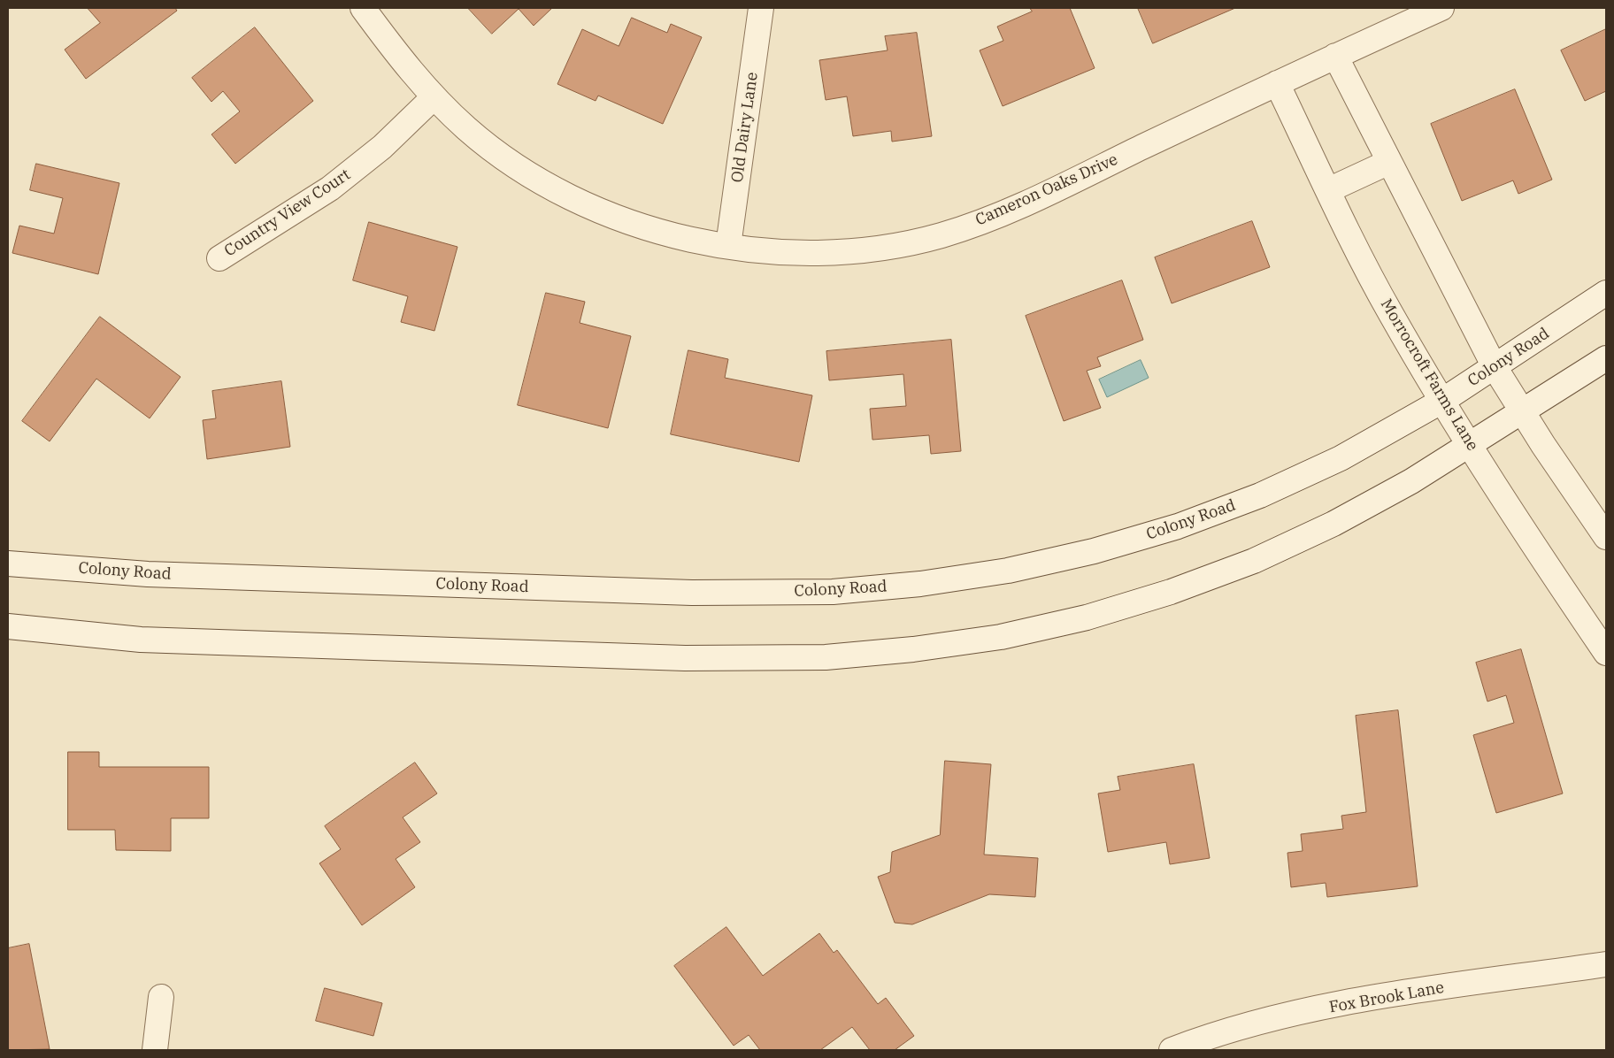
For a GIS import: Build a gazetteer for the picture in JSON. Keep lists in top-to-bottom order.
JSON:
{
  "streets": {
    "street": [
      "Old Dairy Lane",
      "Cameron Oaks Drive",
      "Country View Court",
      "Colony Road",
      "Morrocroft Farms Lane",
      "Fox Brook Lane"
    ]
  },
  "crossings": [
    ["Old Dairy Lane", "Cameron Oaks Drive"],
    ["Cameron Oaks Drive", "Country View Court"],
    ["Cameron Oaks Drive", "Morrocroft Farms Lane"],
    ["Colony Road", "Morrocroft Farms Lane"]
  ]
}
